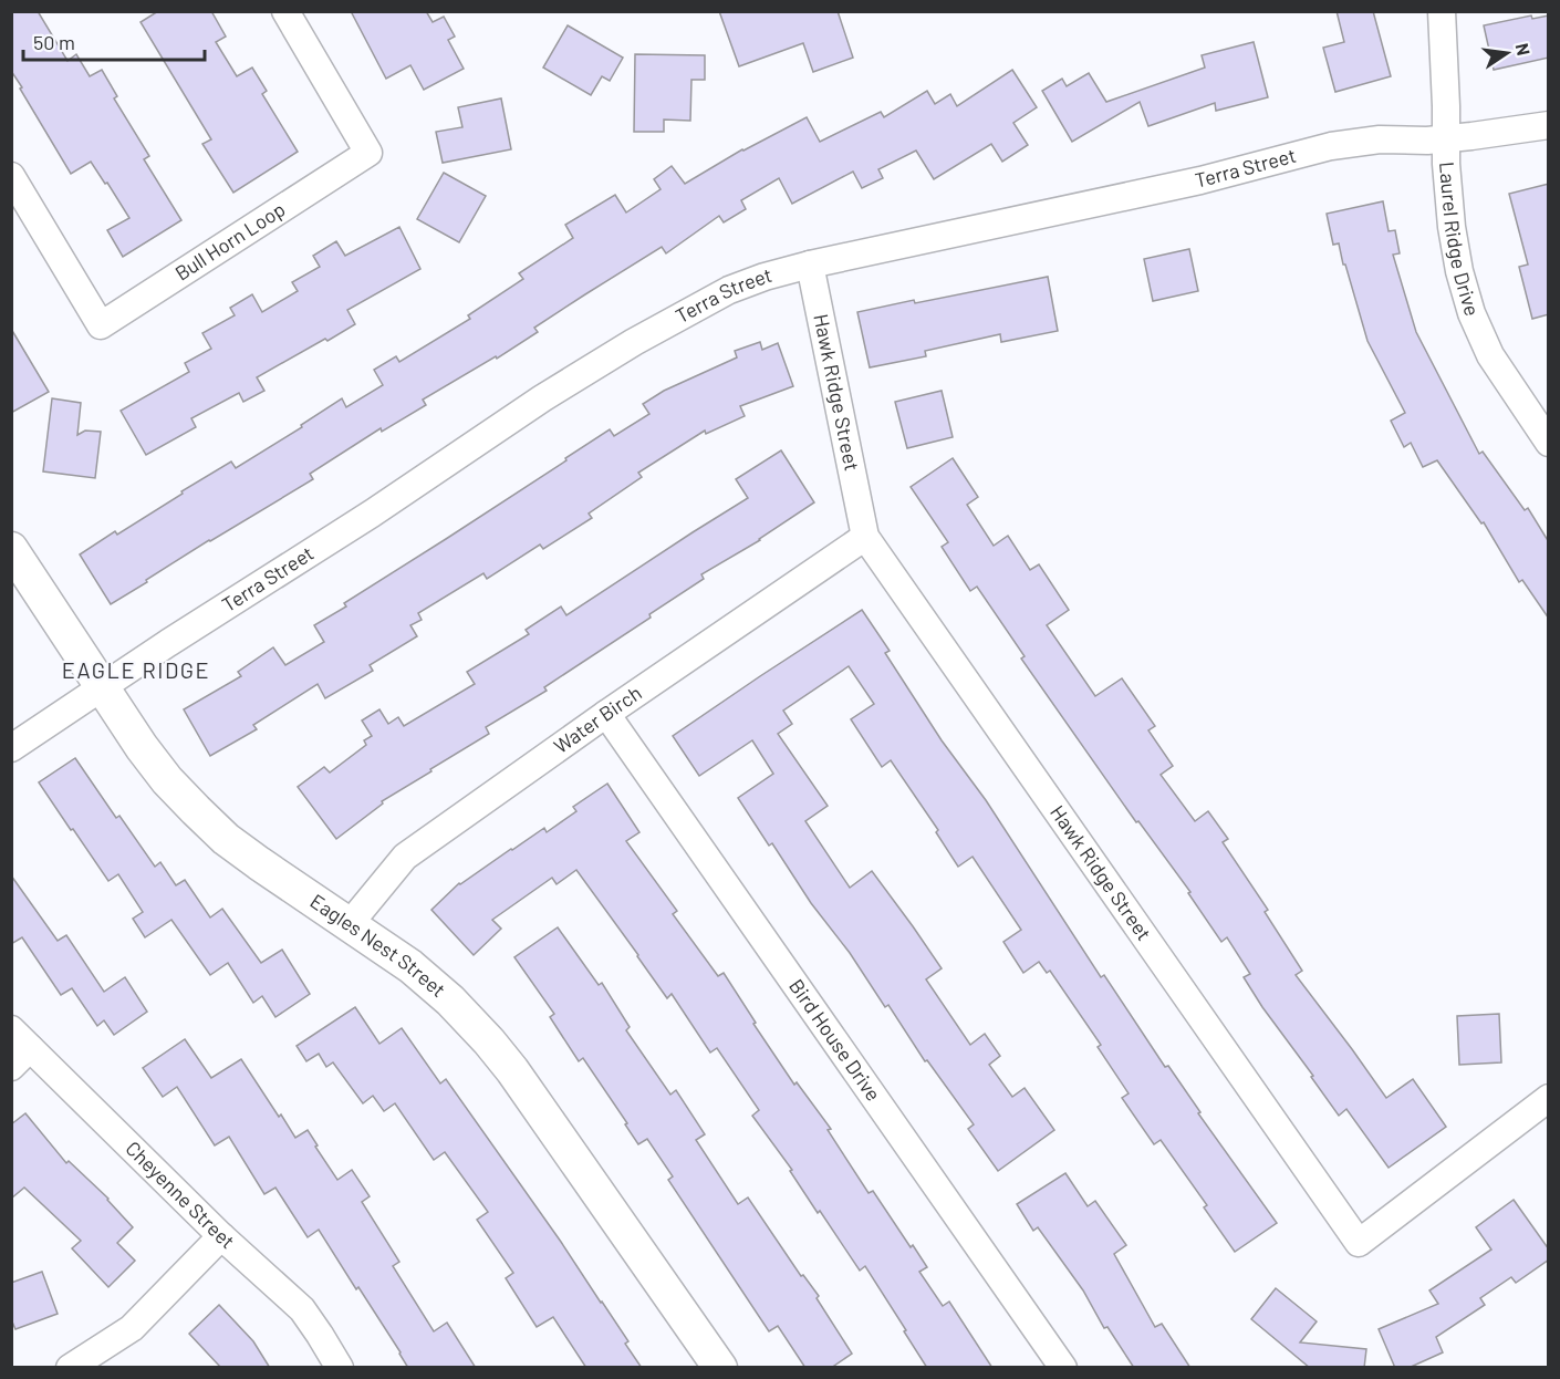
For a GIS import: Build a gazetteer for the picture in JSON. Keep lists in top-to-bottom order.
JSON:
{
  "streets": {
    "street": [
      "Terra Street",
      "Laurel Ridge Drive",
      "Bull Horn Loop",
      "Hawk Ridge Street",
      "Water Birch",
      "Eagles Nest Street",
      "Bird House Drive",
      "Cheyenne Street"
    ]
  },
  "crossings": [
    ["Terra Street", "Laurel Ridge Drive"],
    ["Terra Street", "Hawk Ridge Street"],
    ["Terra Street", "Eagles Nest Street"],
    ["Hawk Ridge Street", "Water Birch"],
    ["Water Birch", "Eagles Nest Street"],
    ["Water Birch", "Bird House Drive"]
  ],
  "districts": ["EAGLE RIDGE"],
  "scale_bar": "50 m",
  "north": "right"
}
